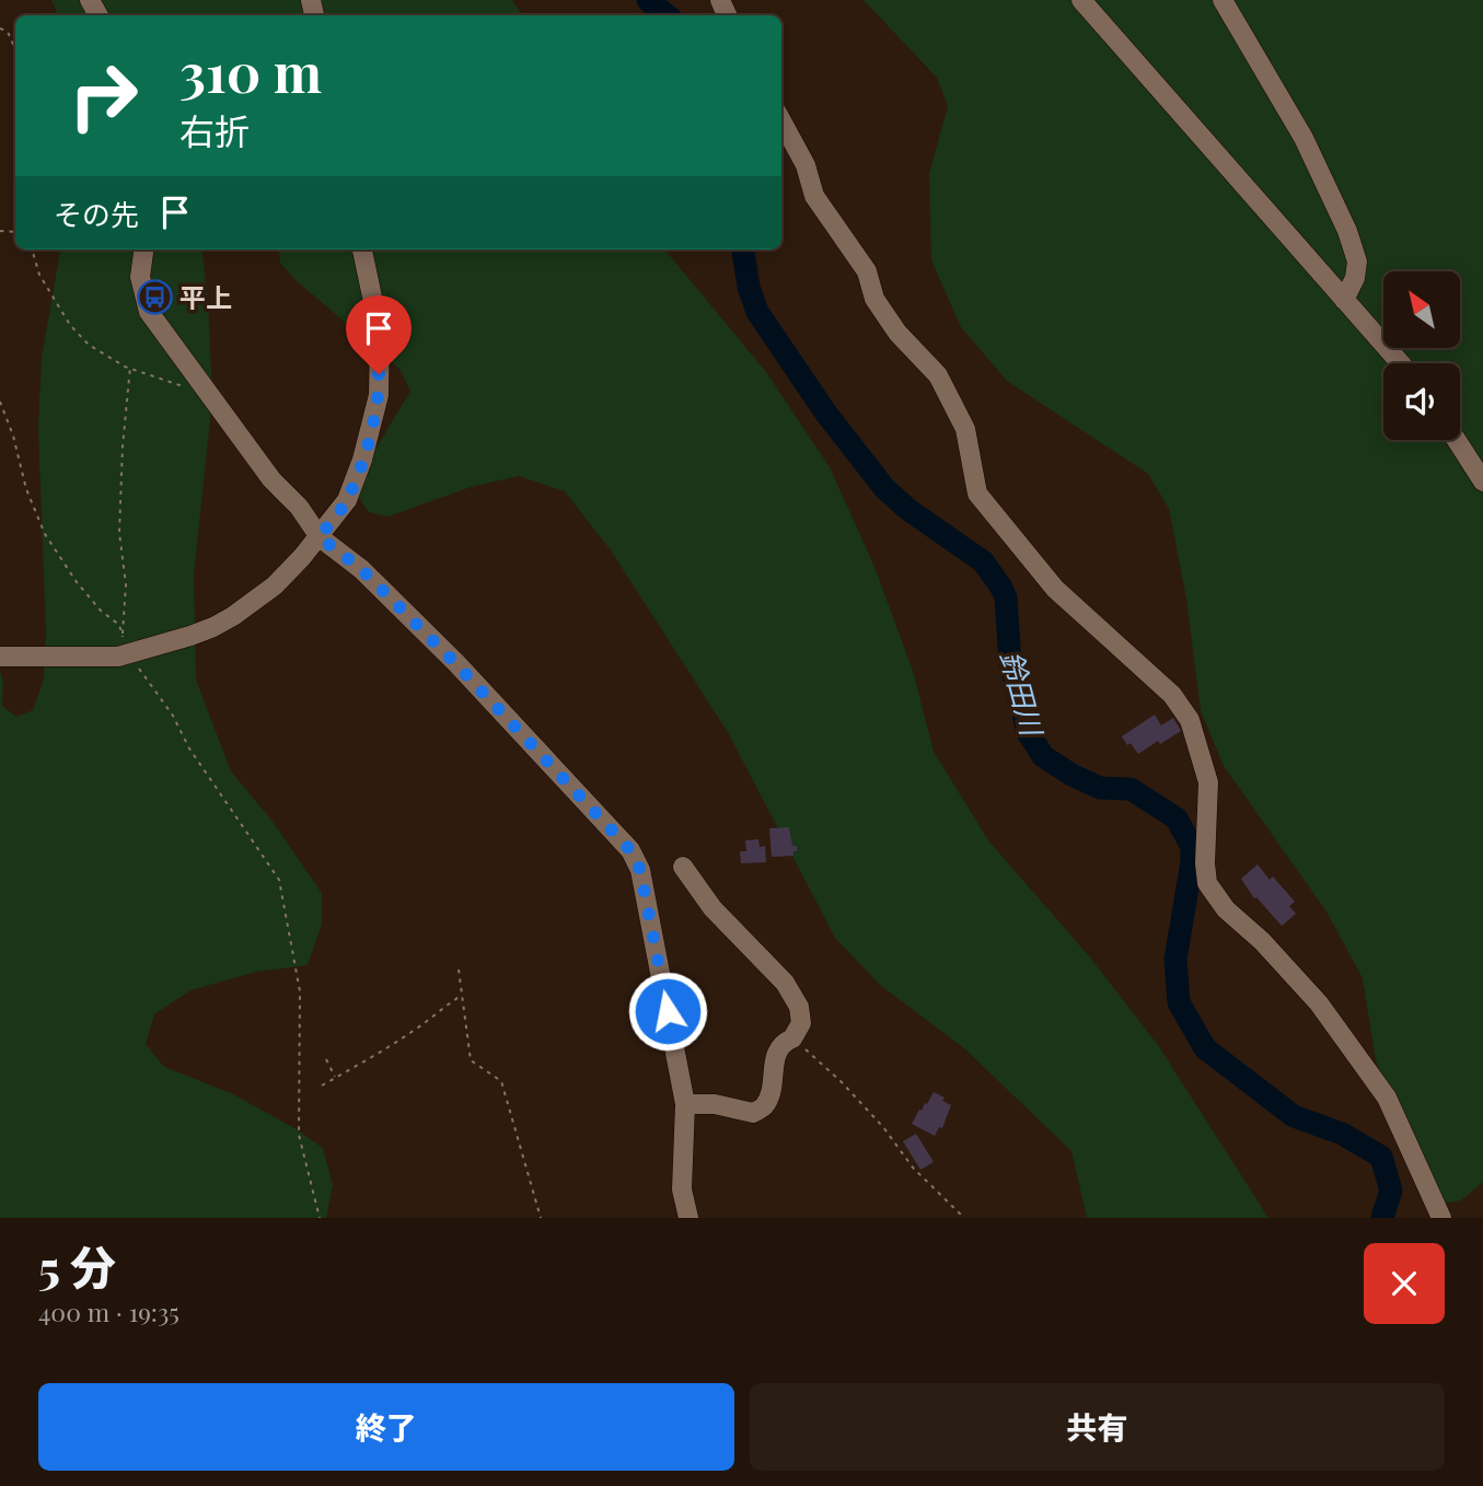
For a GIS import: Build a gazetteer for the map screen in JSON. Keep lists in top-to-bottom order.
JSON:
{
  "water": ["鈴田川"],
  "places": {
    "bus stop": ["平上"]
  },
  "north": "top left",
  "page": {
    "turn": ["310 m", "右折"],
    "then": "その先",
    "heading": ["5 分", "400 m · 19:35"],
    "buttons": ["終了", "共有"]
  }
}
